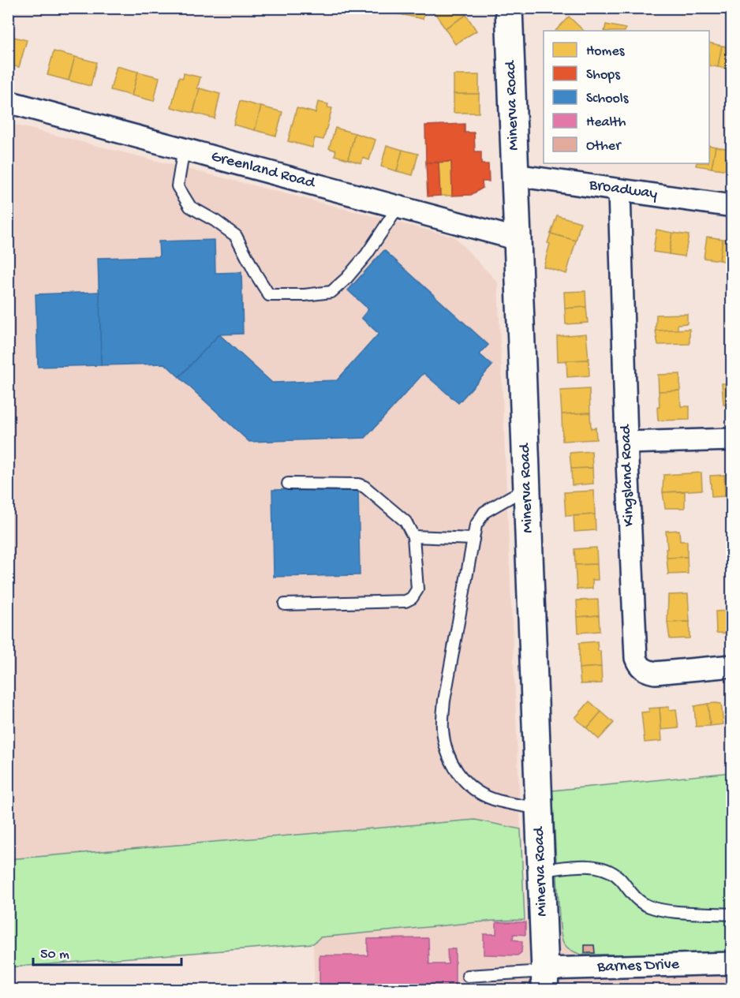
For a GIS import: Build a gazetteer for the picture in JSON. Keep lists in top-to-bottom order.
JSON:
{
  "streets": {
    "street": [
      "Minerva Road",
      "Greenland Road",
      "Broadway",
      "Kingsland Road",
      "Barnes Drive"
    ]
  },
  "crossings": [
    ["Minerva Road", "Greenland Road"],
    ["Minerva Road", "Broadway"],
    ["Minerva Road", "Barnes Drive"],
    ["Broadway", "Kingsland Road"]
  ],
  "legend": [
    "Homes",
    "Shops",
    "Schools",
    "Health",
    "Other"
  ],
  "scale_bar": "50 m"
}
